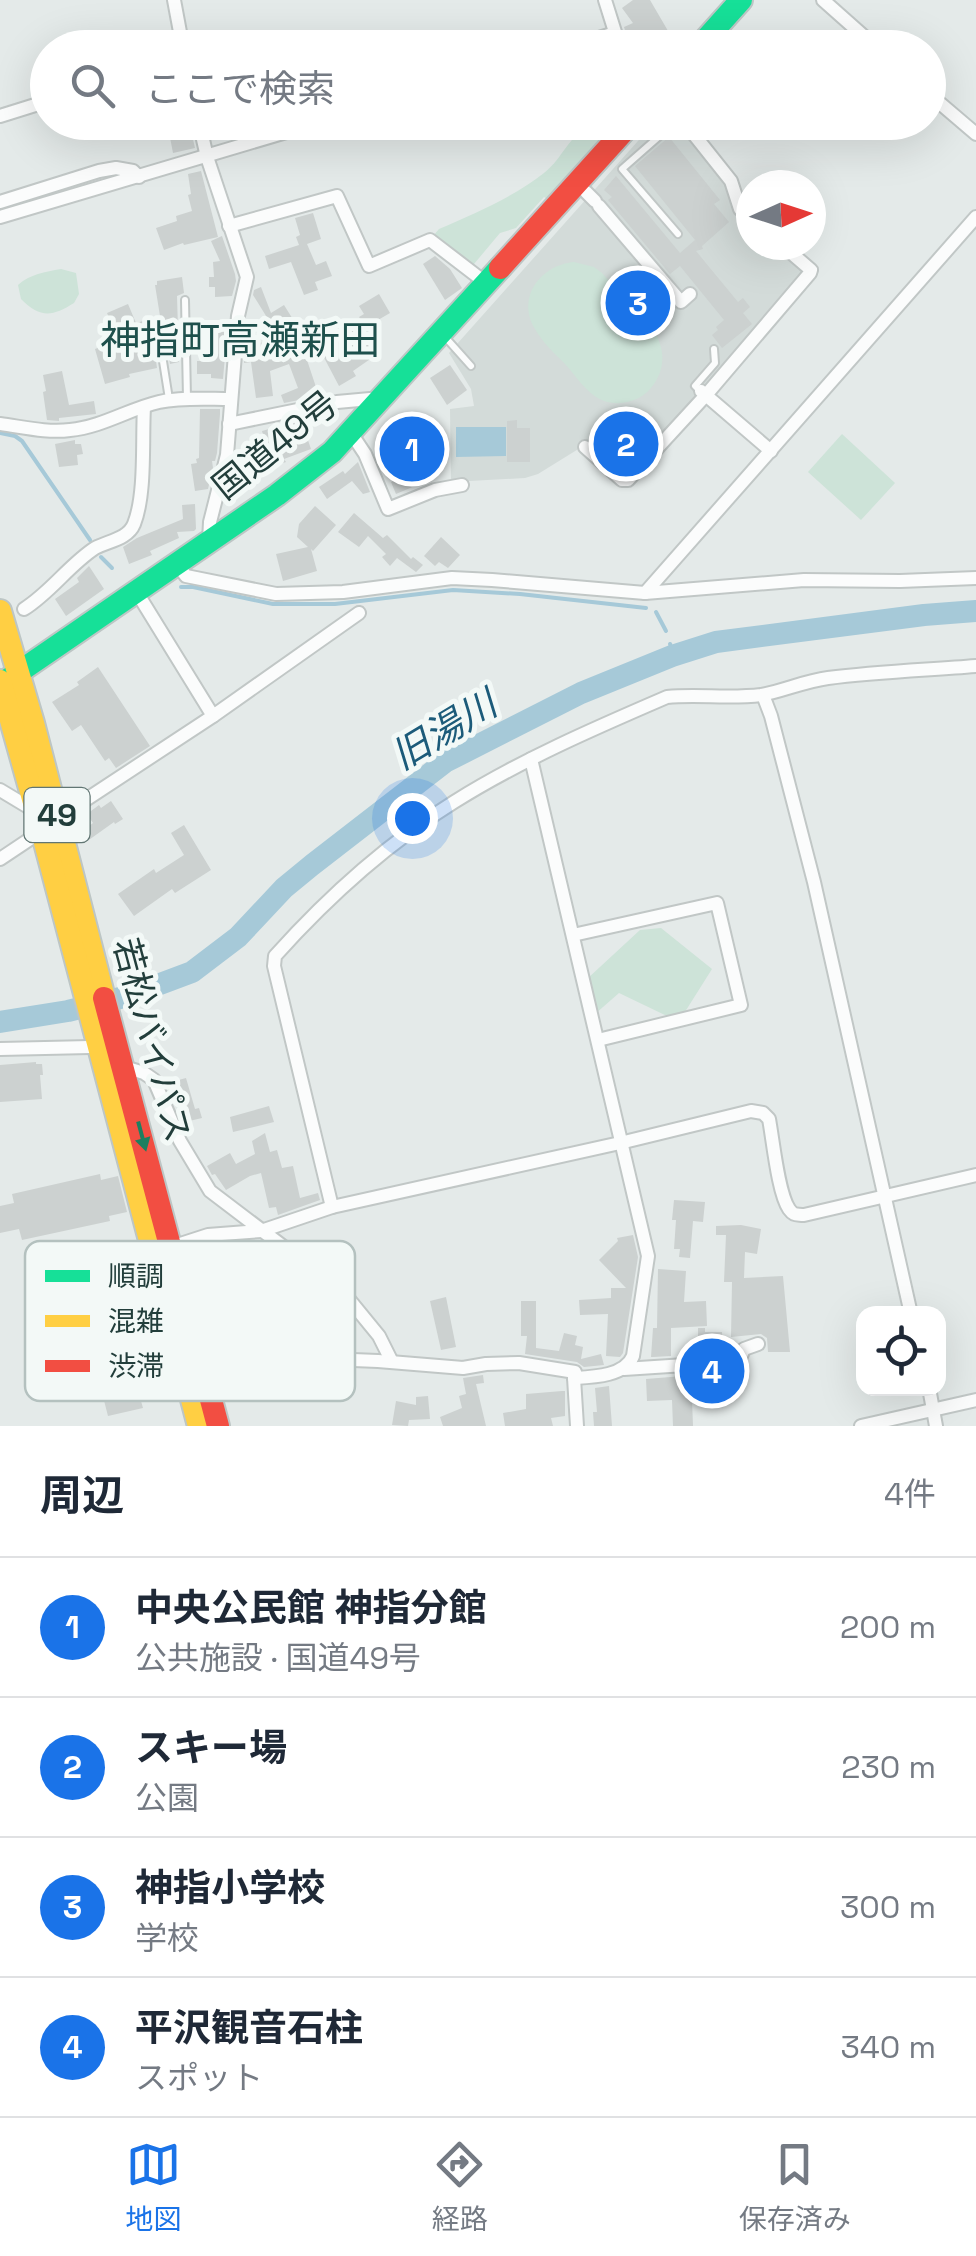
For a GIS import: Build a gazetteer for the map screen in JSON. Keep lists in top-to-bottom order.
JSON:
{
  "streets": {
    "highway": ["国道49号", "49", "若松バイパス"]
  },
  "crossings": [
    ["国道49号", "若松バイパス"]
  ],
  "districts": ["神指町高瀬新田"],
  "water": ["旧湯川"],
  "legend": ["順調", "混雑", "渋滞"],
  "north": "right",
  "page": {
    "search": "ここで検索",
    "pins": [
      "3",
      "2",
      "1",
      "4"
    ],
    "heading": ["周辺", "4件"],
    "list": [
      {
        "mark": "1",
        "name": "中央公民館 神指分館",
        "note": "公共施設 · 国道49号",
        "value": "200 m"
      },
      {
        "mark": "2",
        "name": "スキー場",
        "note": "公園",
        "value": "230 m"
      },
      {
        "mark": "3",
        "name": "神指小学校",
        "note": "学校",
        "value": "300 m"
      },
      {
        "mark": "4",
        "name": "平沢観音石柱",
        "note": "スポット",
        "value": "340 m"
      }
    ],
    "nav": ["地図", "経路", "保存済み"]
  }
}
